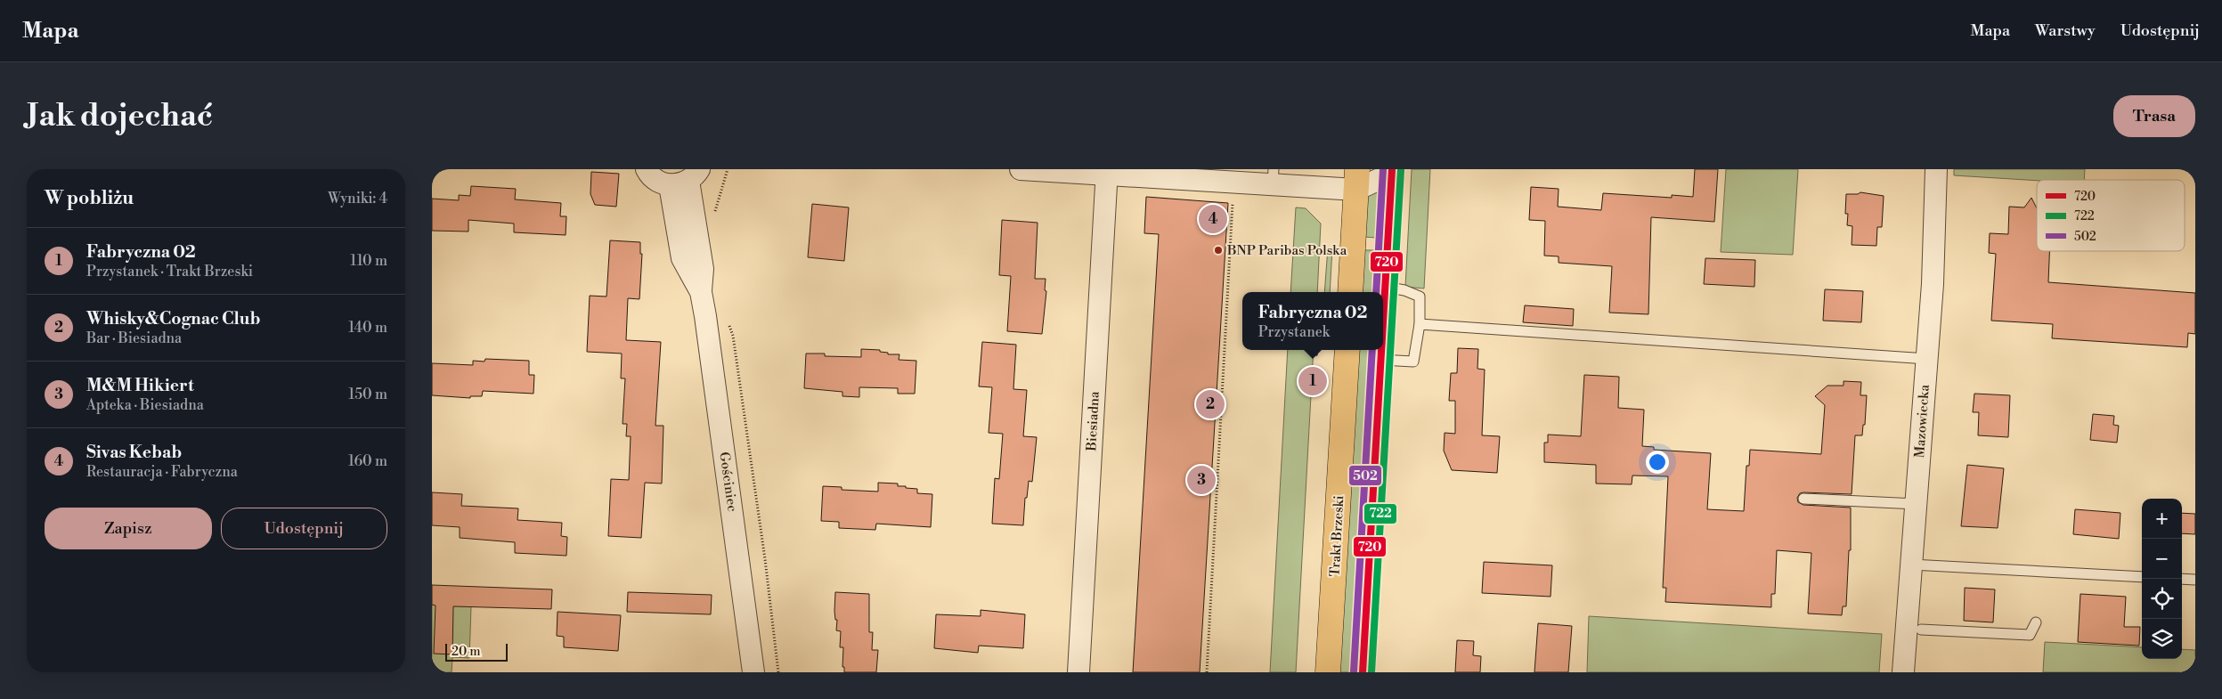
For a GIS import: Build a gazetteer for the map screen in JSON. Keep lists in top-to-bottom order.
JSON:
{
  "streets": {
    "main road": ["Trakt Brzeski"],
    "street": ["Biesiadna", "Mazowiecka", "Gościniec"]
  },
  "places": ["BNP Paribas Polska"],
  "lines": ["transit line 720", "transit line 502", "transit line 722"],
  "legend": ["720", "722", "502"],
  "scale_bar": "20 m",
  "page": {
    "header": "Mapa",
    "nav": ["Mapa", "Warstwy", "Udostępnij"],
    "buttons": [
      "Trasa",
      ["Zapisz", "Udostępnij"]
    ],
    "title": "Jak dojechać",
    "heading": ["W pobliżu", "Wyniki: 4"],
    "pins": [
      "4",
      "1",
      "2",
      "3"
    ],
    "list": [
      {
        "mark": "1",
        "name": "Fabryczna 02",
        "note": "Przystanek · Trakt Brzeski",
        "value": "110 m"
      },
      {
        "mark": "2",
        "name": "Whisky&Cognac Club",
        "note": "Bar · Biesiadna",
        "value": "140 m"
      },
      {
        "mark": "3",
        "name": "M&M Hikiert",
        "note": "Apteka · Biesiadna",
        "value": "150 m"
      },
      {
        "mark": "4",
        "name": "Sivas Kebab",
        "note": "Restauracja · Fabryczna",
        "value": "160 m"
      }
    ],
    "popup": ["Fabryczna 02", "Przystanek"],
    "map_buttons": ["+", "−"],
    "scale": "20 m"
  }
}
